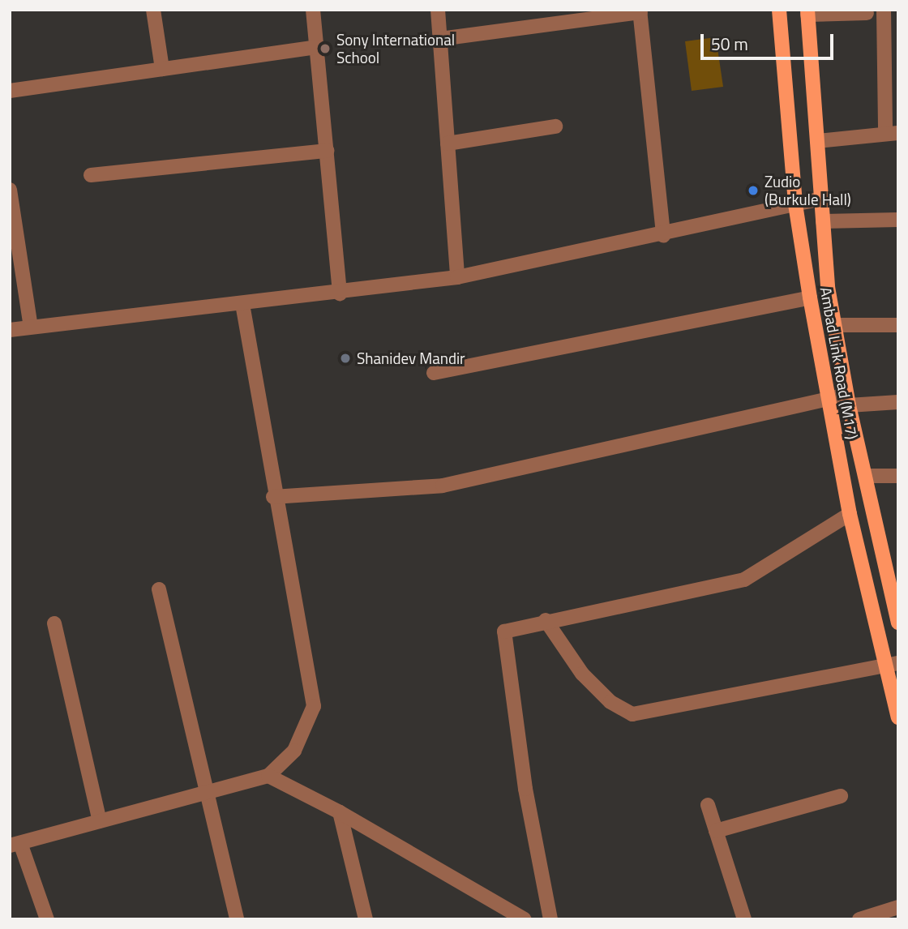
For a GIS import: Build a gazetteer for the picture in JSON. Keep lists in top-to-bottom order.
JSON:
{
  "streets": {
    "main road": ["Ambad Link Road (M17)"]
  },
  "places": ["Sony International School", "Zudio (Burkule Hall)", "Shanidev Mandir"],
  "scale_bar": "50 m"
}
